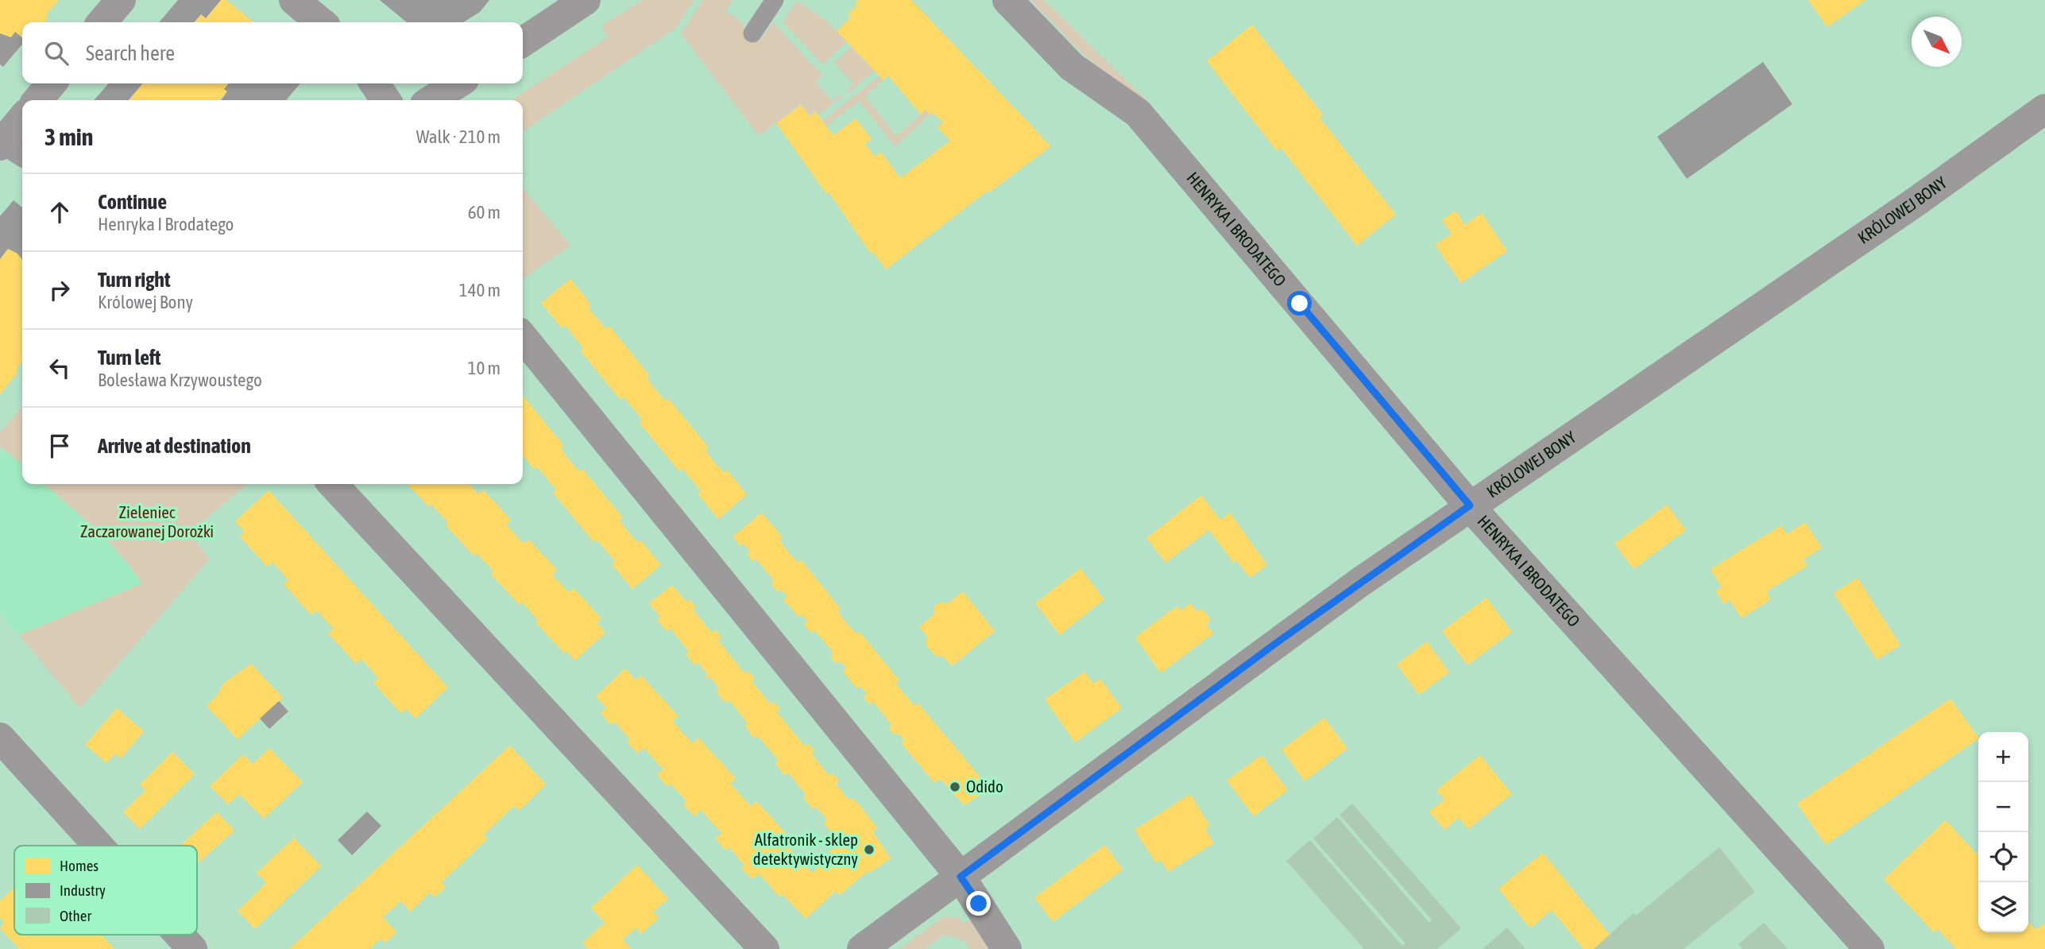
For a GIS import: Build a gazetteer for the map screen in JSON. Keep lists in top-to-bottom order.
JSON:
{
  "streets": {
    "street": ["KRÓLOWEJ BONY", "HENRYKA I BRODATEGO"]
  },
  "crossings": [
    ["KRÓLOWEJ BONY", "HENRYKA I BRODATEGO"]
  ],
  "parks": ["Zieleniec Zaczarowanej Dorożki"],
  "places": ["Odido", "Alfatronik - sklep detektywistyczny"],
  "legend": ["Homes", "Industry", "Other"],
  "north": "bottom right",
  "page": {
    "search": "Search here",
    "heading": ["3 min", "Walk · 210 m"],
    "list": [
      ["Continue", "Henryka I Brodatego", "60 m"],
      ["Turn right", "Królowej Bony", "140 m"],
      ["Turn left", "Bolesława Krzywoustego", "10 m"],
      "Arrive at destination"
    ],
    "map_buttons": ["+", "−"]
  }
}
